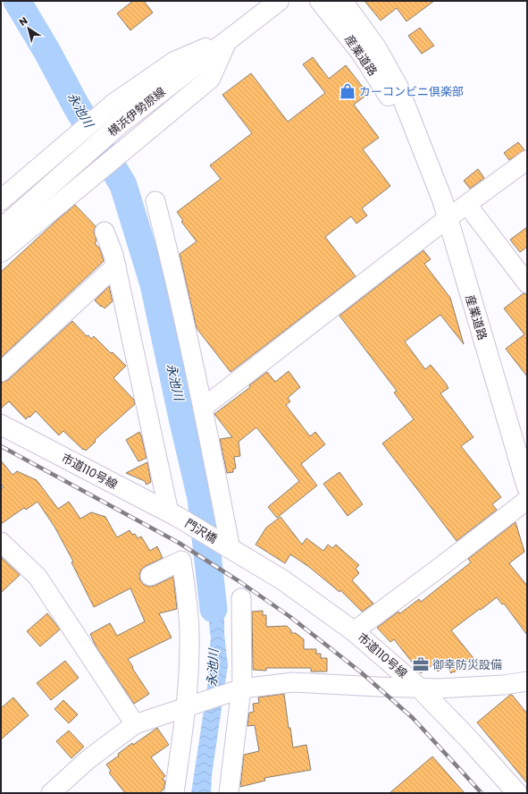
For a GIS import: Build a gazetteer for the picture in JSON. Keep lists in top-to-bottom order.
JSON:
{
  "streets": {
    "main road": [
      "産業道路",
      "横浜伊勢原線",
      "市道110号線",
      "門沢橋"
    ]
  },
  "crossings": [
    ["市道110号線", "門沢橋"]
  ],
  "water": ["永池川"],
  "places": {
    "shop": ["カーコンビニ倶楽部"],
    "office": ["御幸防災設備"]
  },
  "north": "top left"
}
